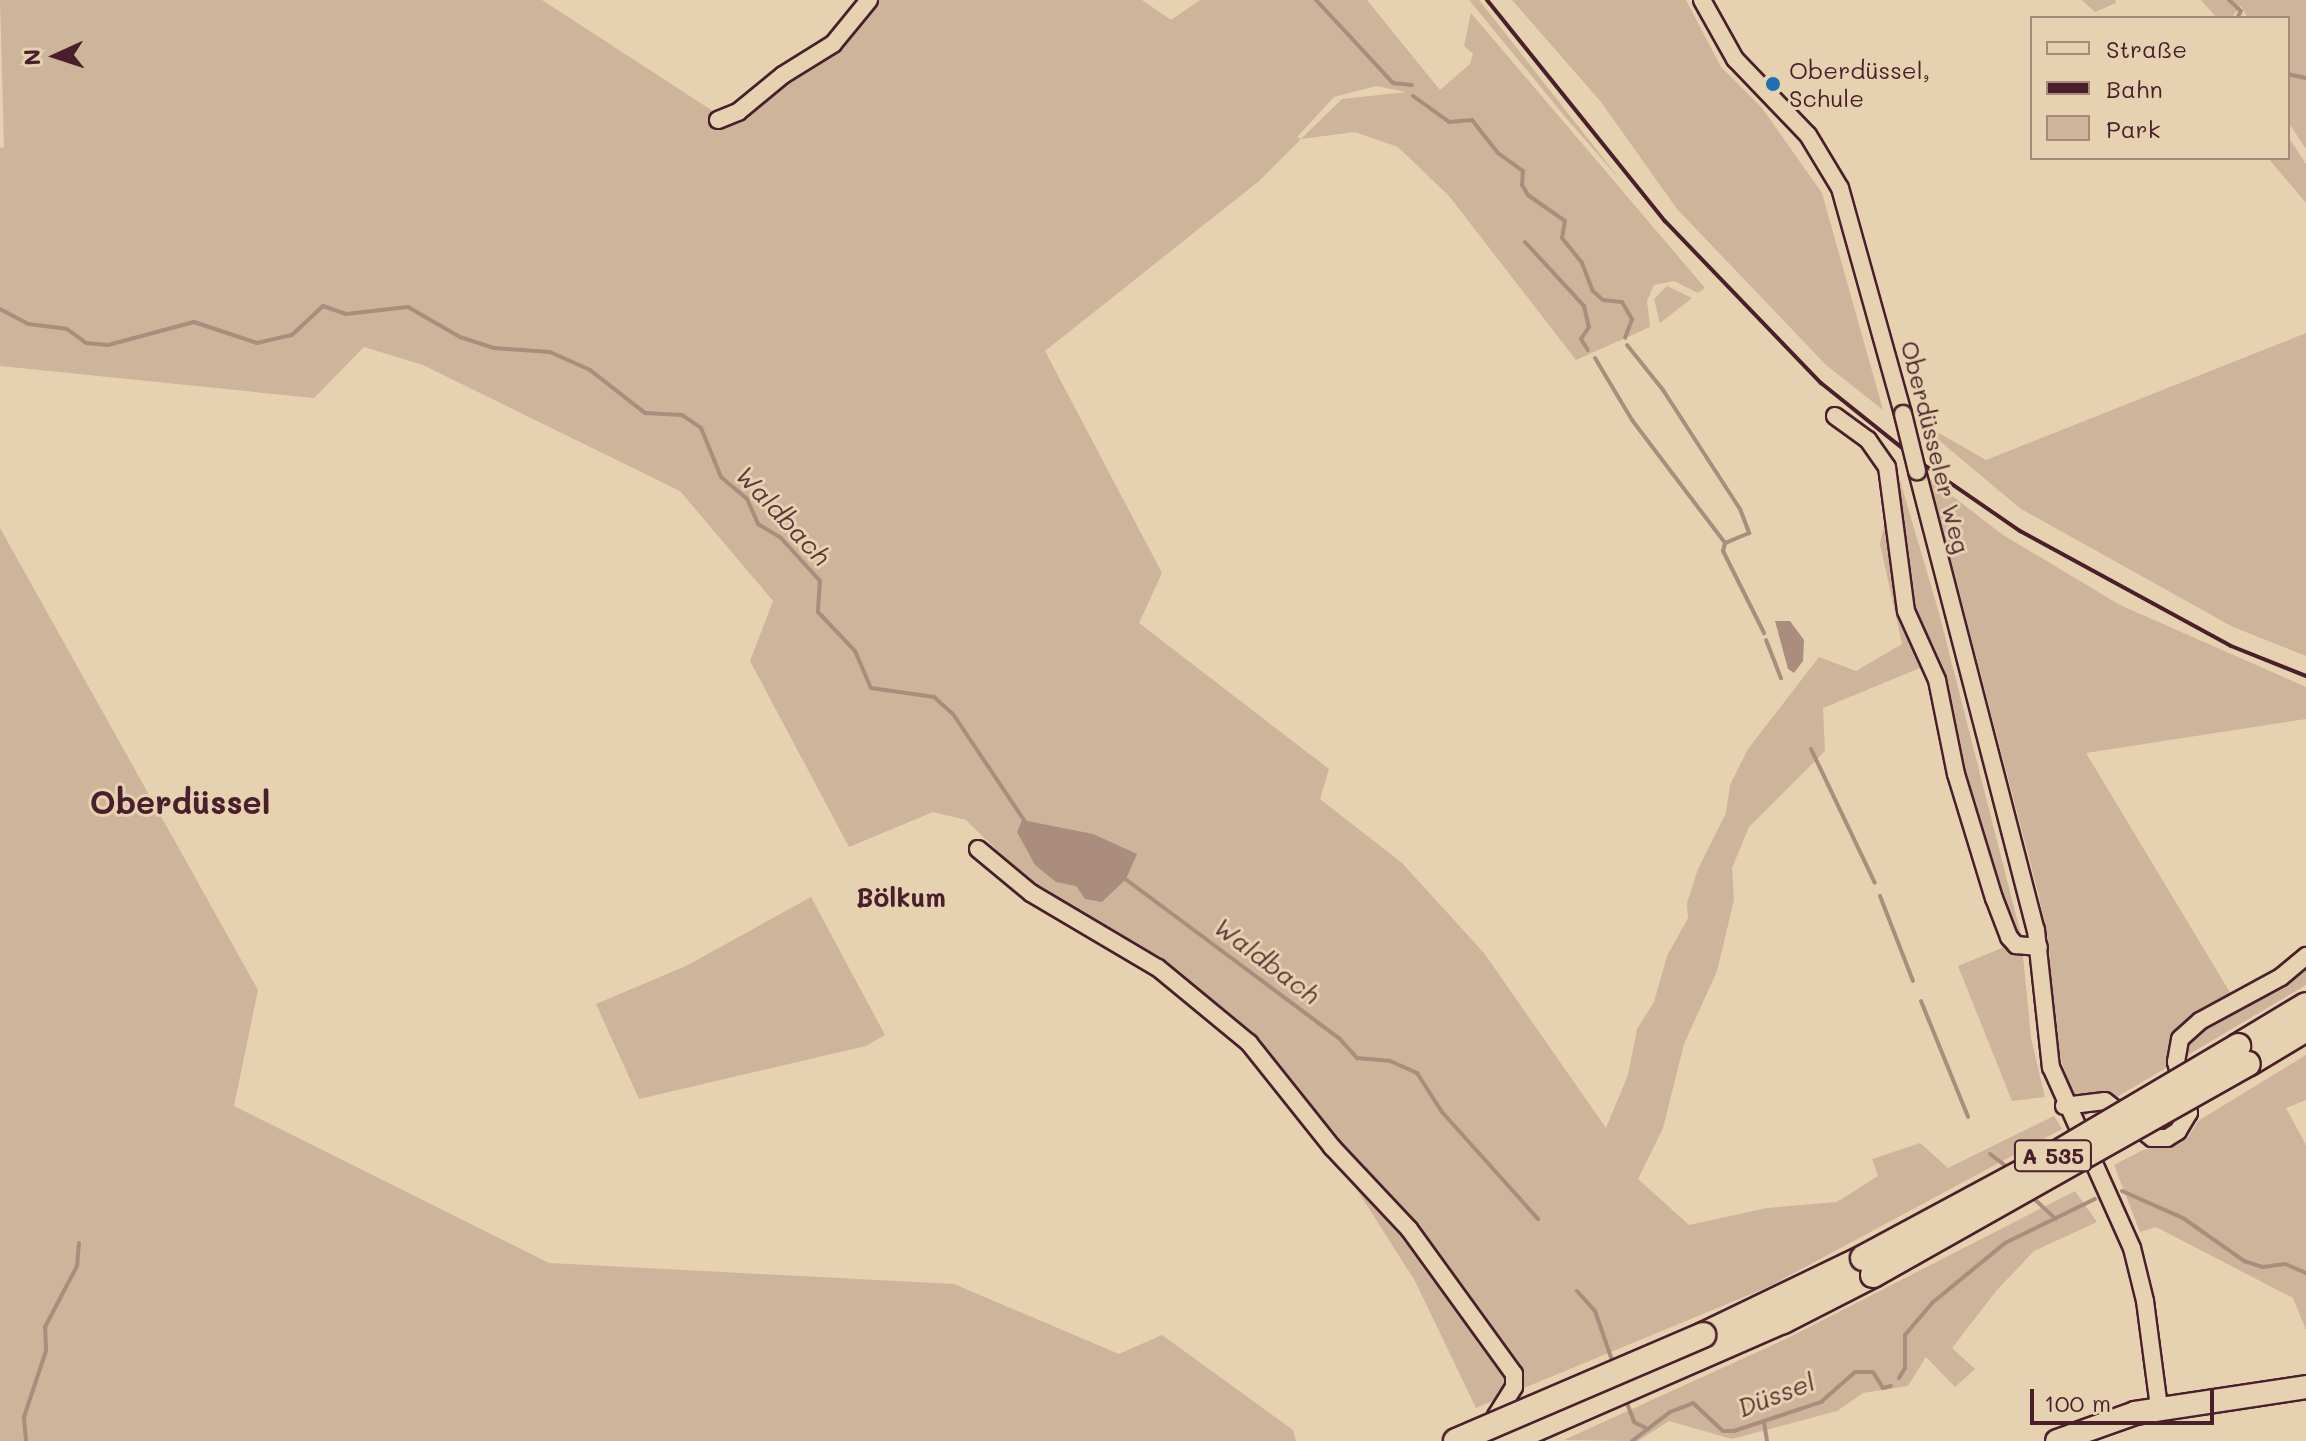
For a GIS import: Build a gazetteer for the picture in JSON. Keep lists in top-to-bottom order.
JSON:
{
  "streets": {
    "highway": ["A 535"],
    "street": ["Oberdüsseler Weg"]
  },
  "districts": ["Oberdüssel", "Bölkum"],
  "water": ["Waldbach", "Düssel"],
  "places": ["Oberdüssel, Schule"],
  "legend": ["Straße", "Bahn", "Park"],
  "scale_bar": "100 m",
  "north": "left"
}
